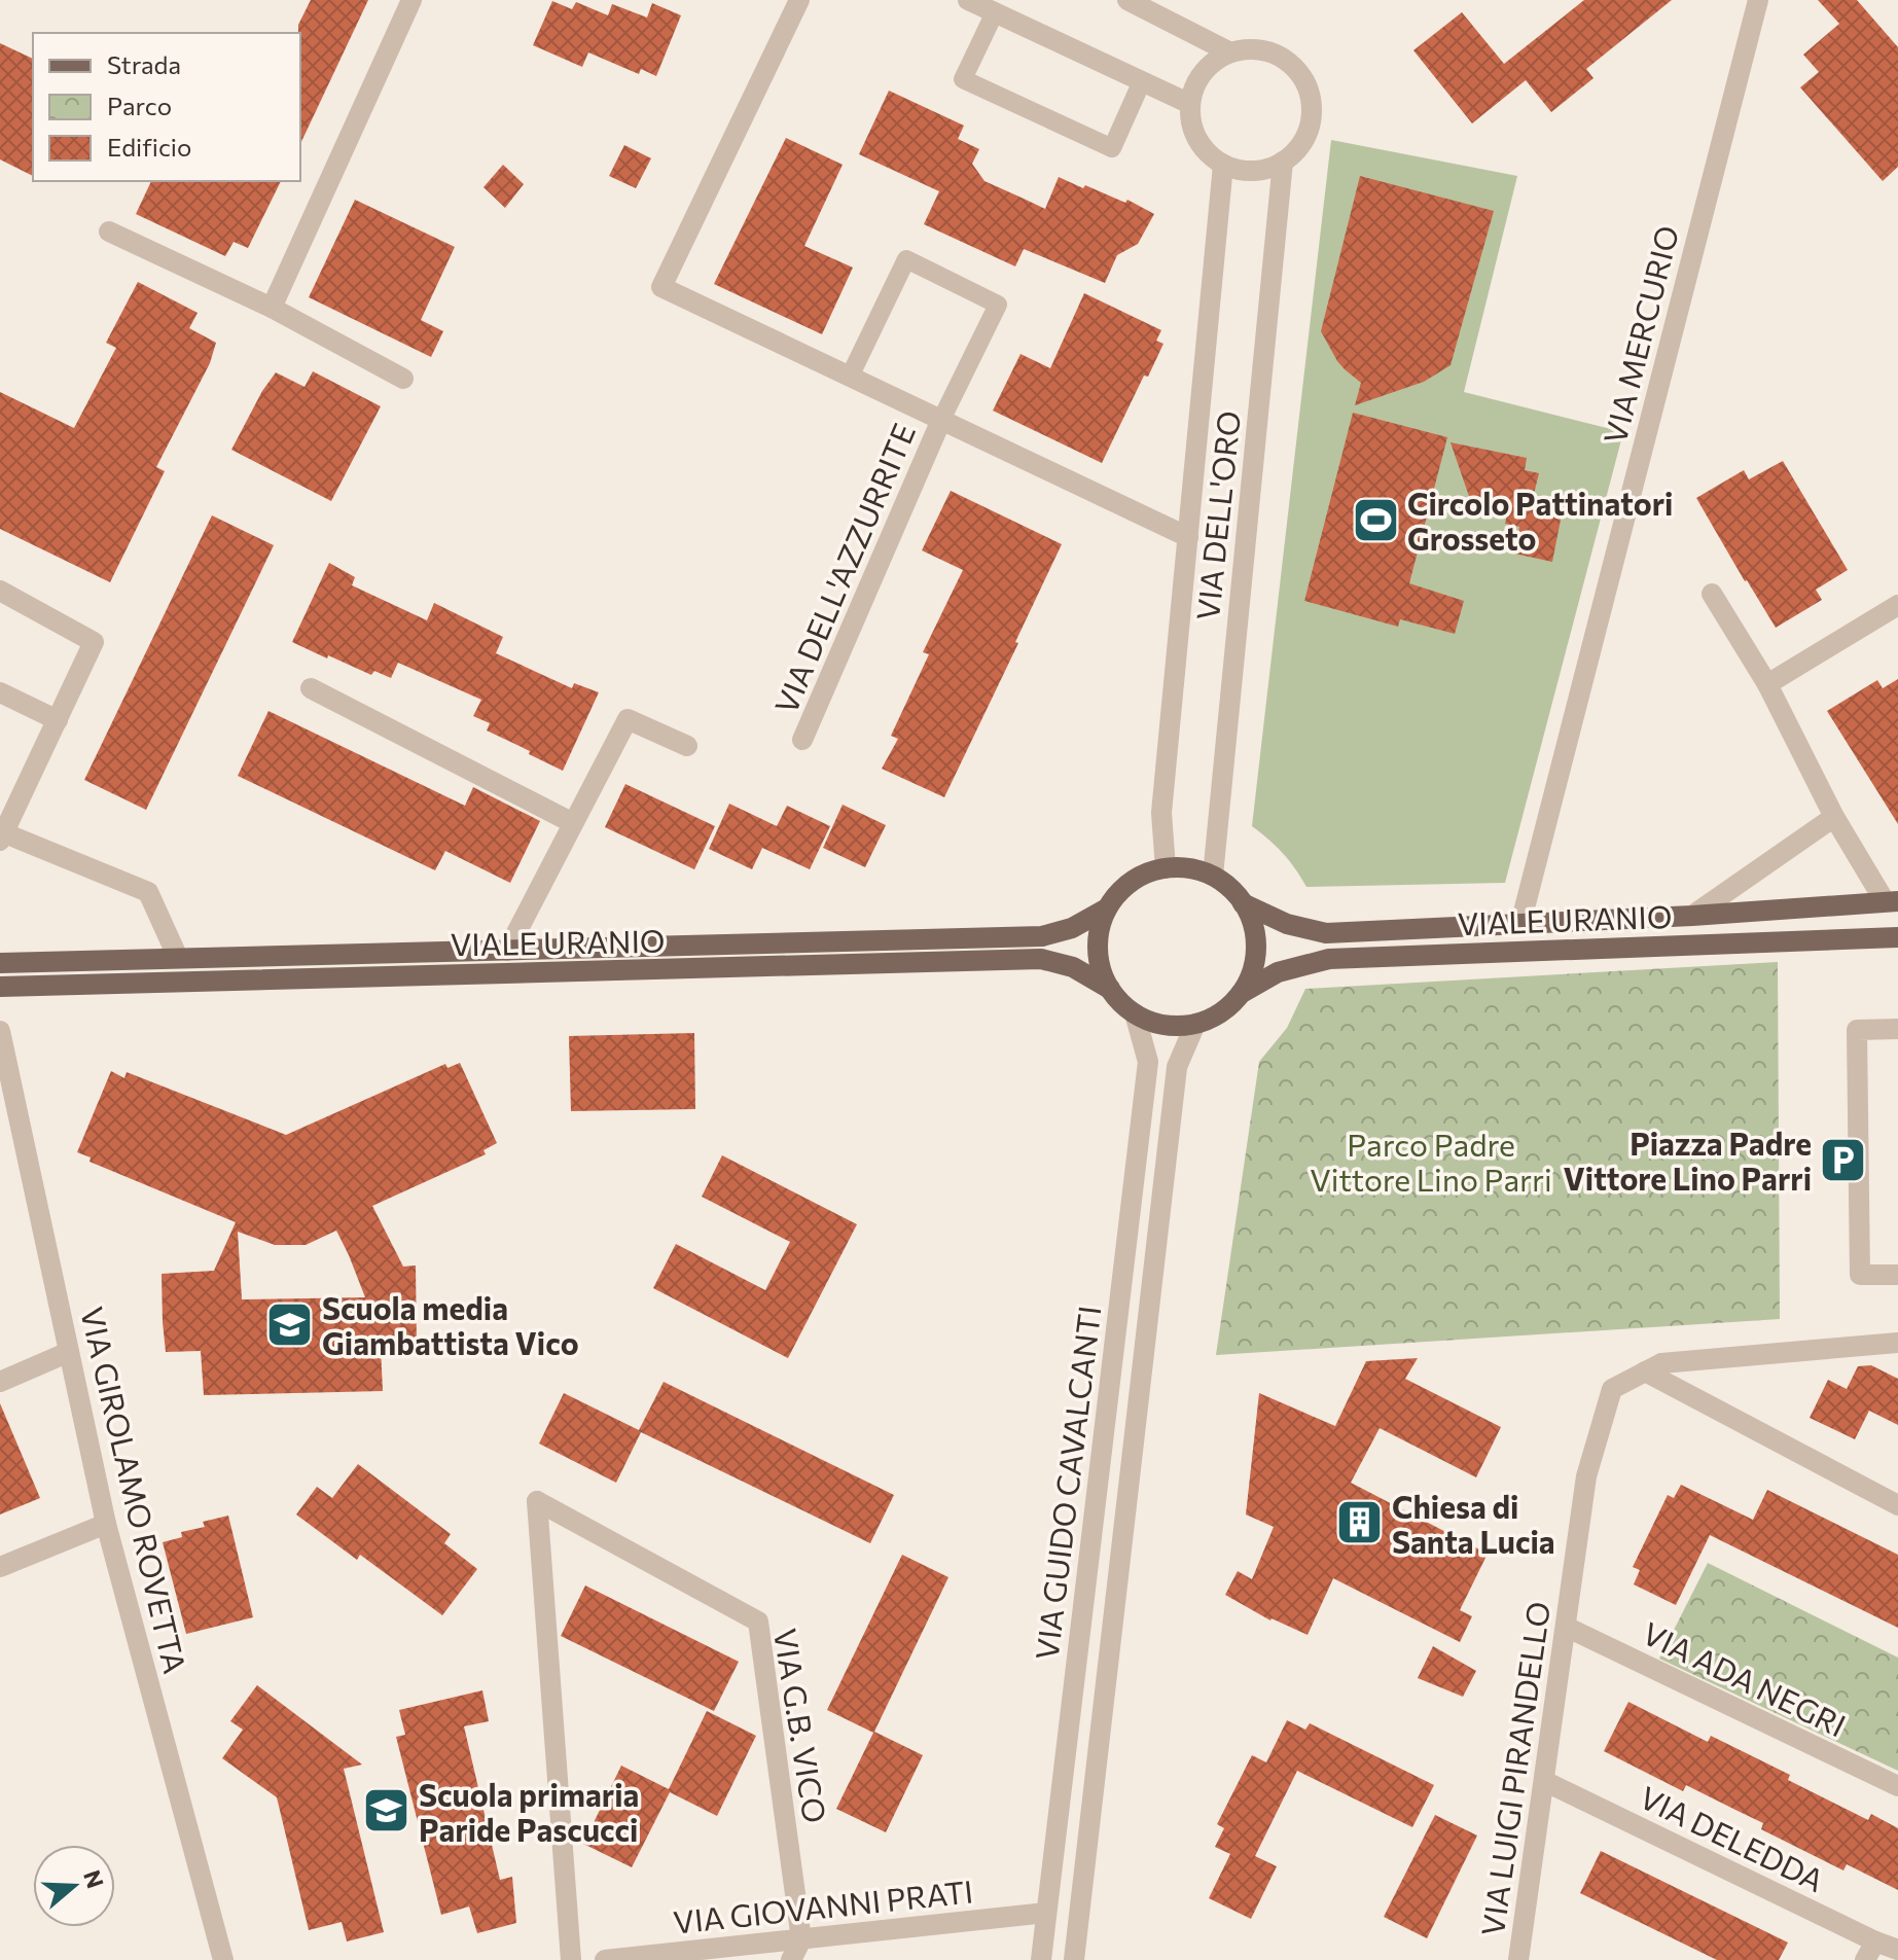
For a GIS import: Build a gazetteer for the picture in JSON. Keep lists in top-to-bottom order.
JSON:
{
  "streets": {
    "main road": ["VIALE URANIO"],
    "street": [
      "VIA MERCURIO",
      "VIA DELL'ORO",
      "VIA DELL'AZZURRITE",
      "VIA GUIDO CAVALCANTI",
      "VIA GIROLAMO ROVETTA",
      "VIA ADA NEGRI",
      "VIA G.B. VICO",
      "VIA LUIGI PIRANDELLO",
      "VIA DELEDDA",
      "VIA GIOVANNI PRATI"
    ]
  },
  "crossings": [
    ["VIA MERCURIO", "VIALE URANIO"],
    ["VIA DELL'ORO", "VIA DELL'AZZURRITE"],
    ["VIA DELL'ORO", "VIALE URANIO"],
    ["VIA DELL'ORO", "VIA GUIDO CAVALCANTI"],
    ["VIALE URANIO", "VIA GUIDO CAVALCANTI"],
    ["VIA GUIDO CAVALCANTI", "VIA GIOVANNI PRATI"],
    ["VIA ADA NEGRI", "VIA LUIGI PIRANDELLO"],
    ["VIA G.B. VICO", "VIA GIOVANNI PRATI"],
    ["VIA LUIGI PIRANDELLO", "VIA DELEDDA"]
  ],
  "parks": ["Parco Padre Vittore Lino Parri"],
  "places": {
    "sports": ["Circolo Pattinatori Grosseto"],
    "parking": ["Piazza Padre Vittore Lino Parri"],
    "school or university": ["Scuola media Giambattista Vico", "Scuola primaria Paride Pascucci"],
    "building": ["Chiesa di Santa Lucia"]
  },
  "legend": ["Strada", "Parco", "Edificio"],
  "north": "right"
}
